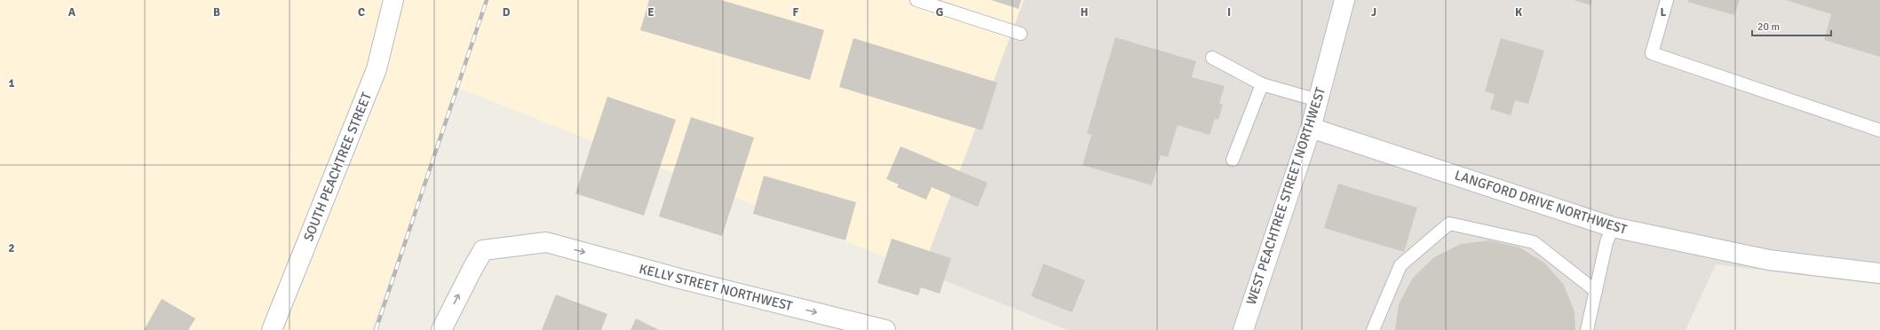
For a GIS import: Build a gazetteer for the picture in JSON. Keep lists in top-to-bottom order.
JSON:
{
  "streets": {
    "street": [
      "SOUTH PEACHTREE STREET",
      "WEST PEACHTREE STREET NORTHWEST",
      "LANGFORD DRIVE NORTHWEST",
      "KELLY STREET NORTHWEST"
    ]
  },
  "crossings": [
    ["WEST PEACHTREE STREET NORTHWEST", "LANGFORD DRIVE NORTHWEST"]
  ],
  "one_way": ["KELLY STREET NORTHWEST"],
  "scale_bar": "20 m",
  "grid": {
    "columns": [
      "A",
      "B",
      "C",
      "D",
      "E",
      "F",
      "G",
      "H",
      "I",
      "J",
      "K",
      "L"
    ],
    "rows": ["1", "2"]
  }
}
